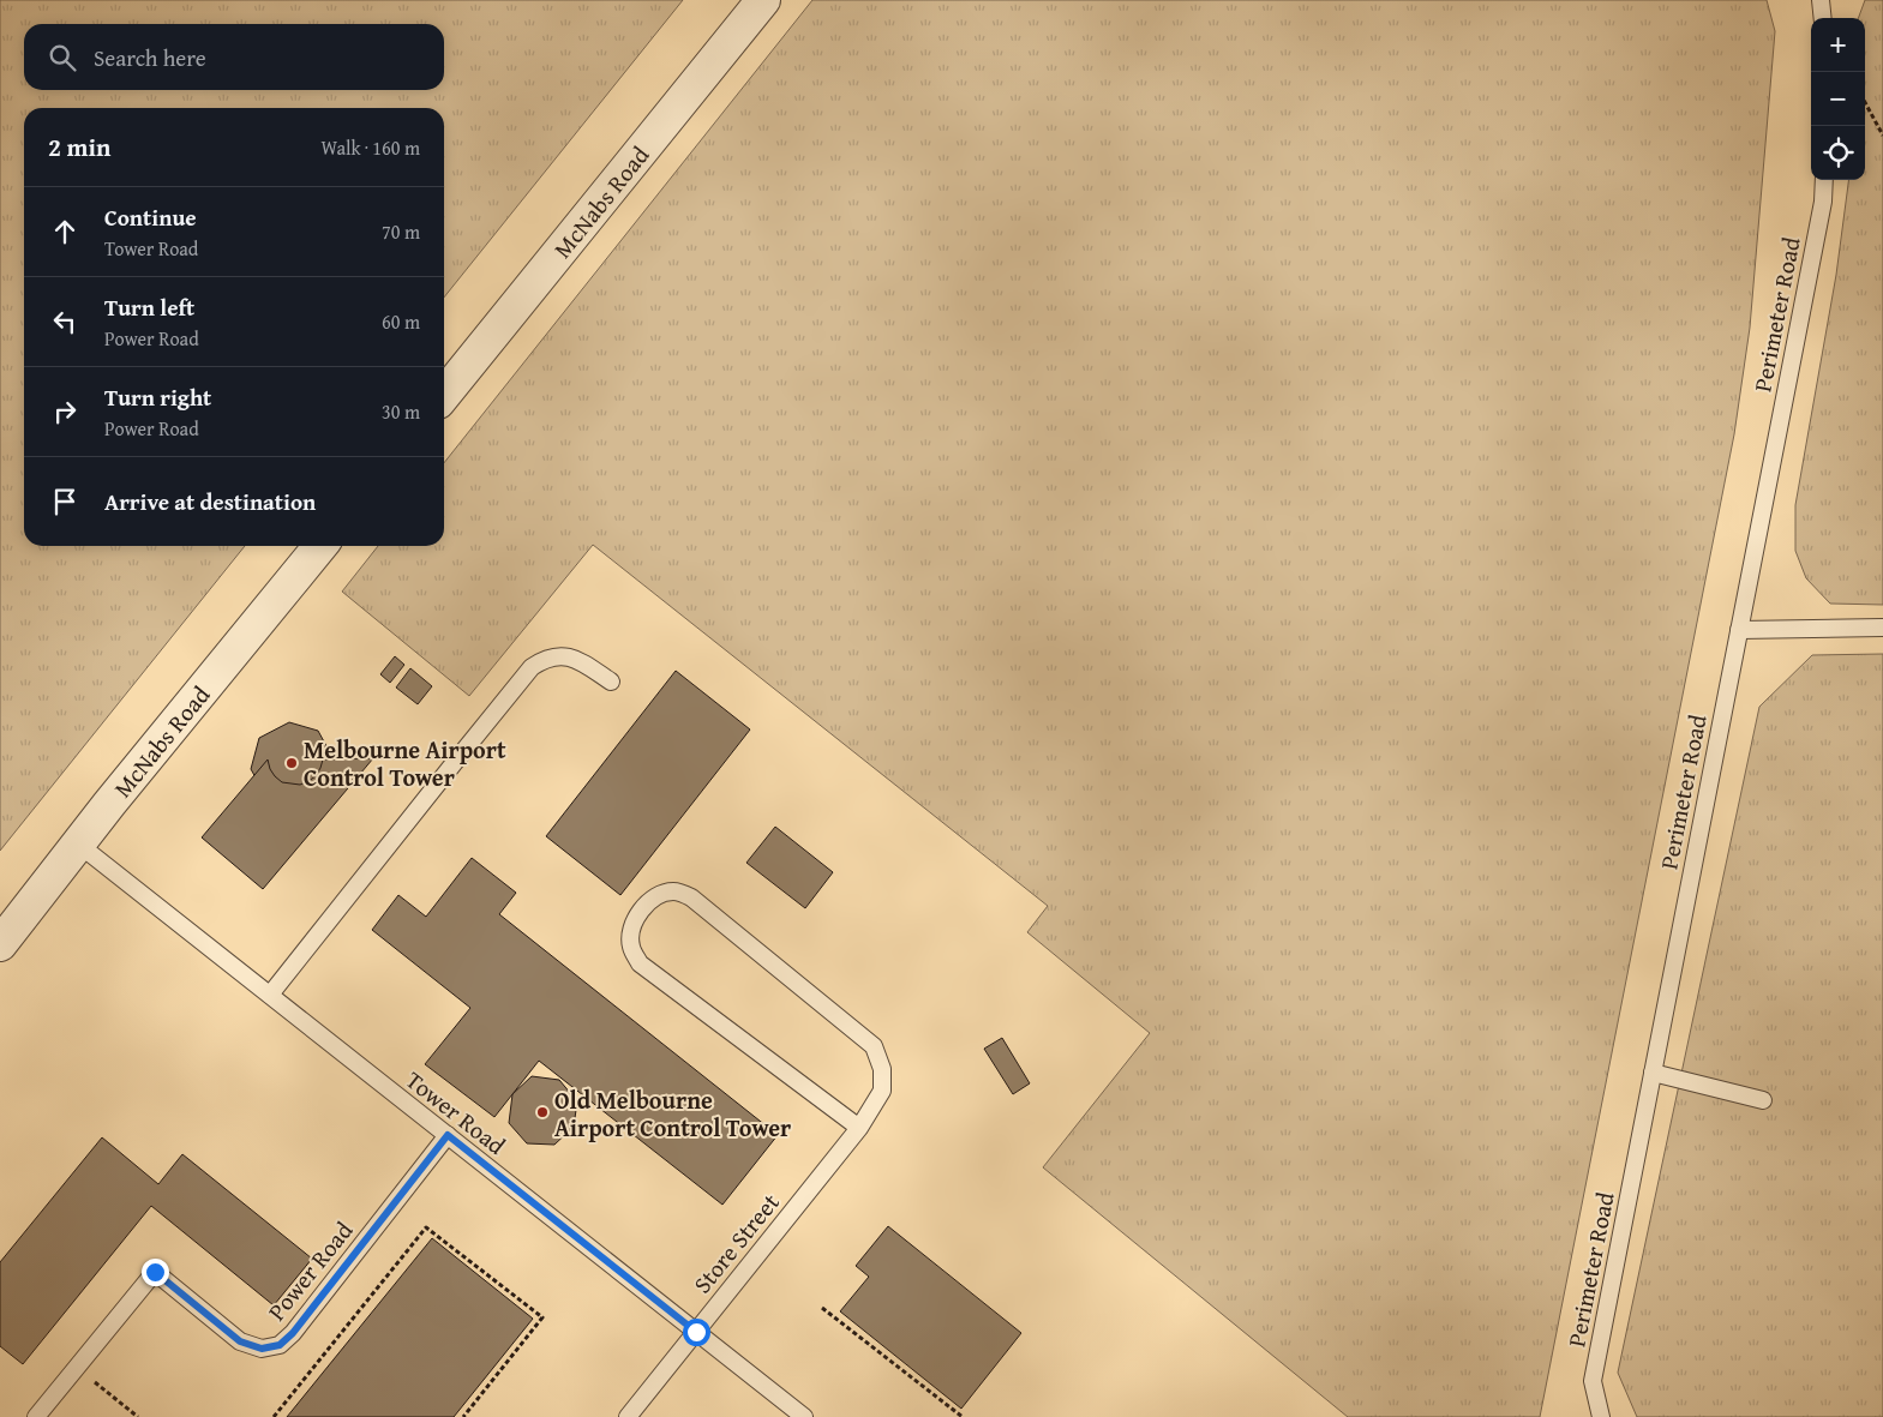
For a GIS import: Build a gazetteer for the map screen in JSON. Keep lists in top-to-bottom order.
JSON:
{
  "streets": {
    "street": ["McNabs Road"],
    "lane": [
      "Perimeter Road",
      "Tower Road",
      "Store Street",
      "Power Road"
    ]
  },
  "crossings": [
    ["McNabs Road", "Tower Road"],
    ["Tower Road", "Store Street"],
    ["Tower Road", "Power Road"]
  ],
  "places": ["Melbourne Airport Control Tower", "Old Melbourne Airport Control Tower"],
  "page": {
    "map_buttons": ["+", "−"],
    "search": "Search here",
    "heading": ["2 min", "Walk · 160 m"],
    "list": [
      ["Continue", "Tower Road", "70 m"],
      ["Turn left", "Power Road", "60 m"],
      ["Turn right", "Power Road", "30 m"],
      "Arrive at destination"
    ]
  }
}
